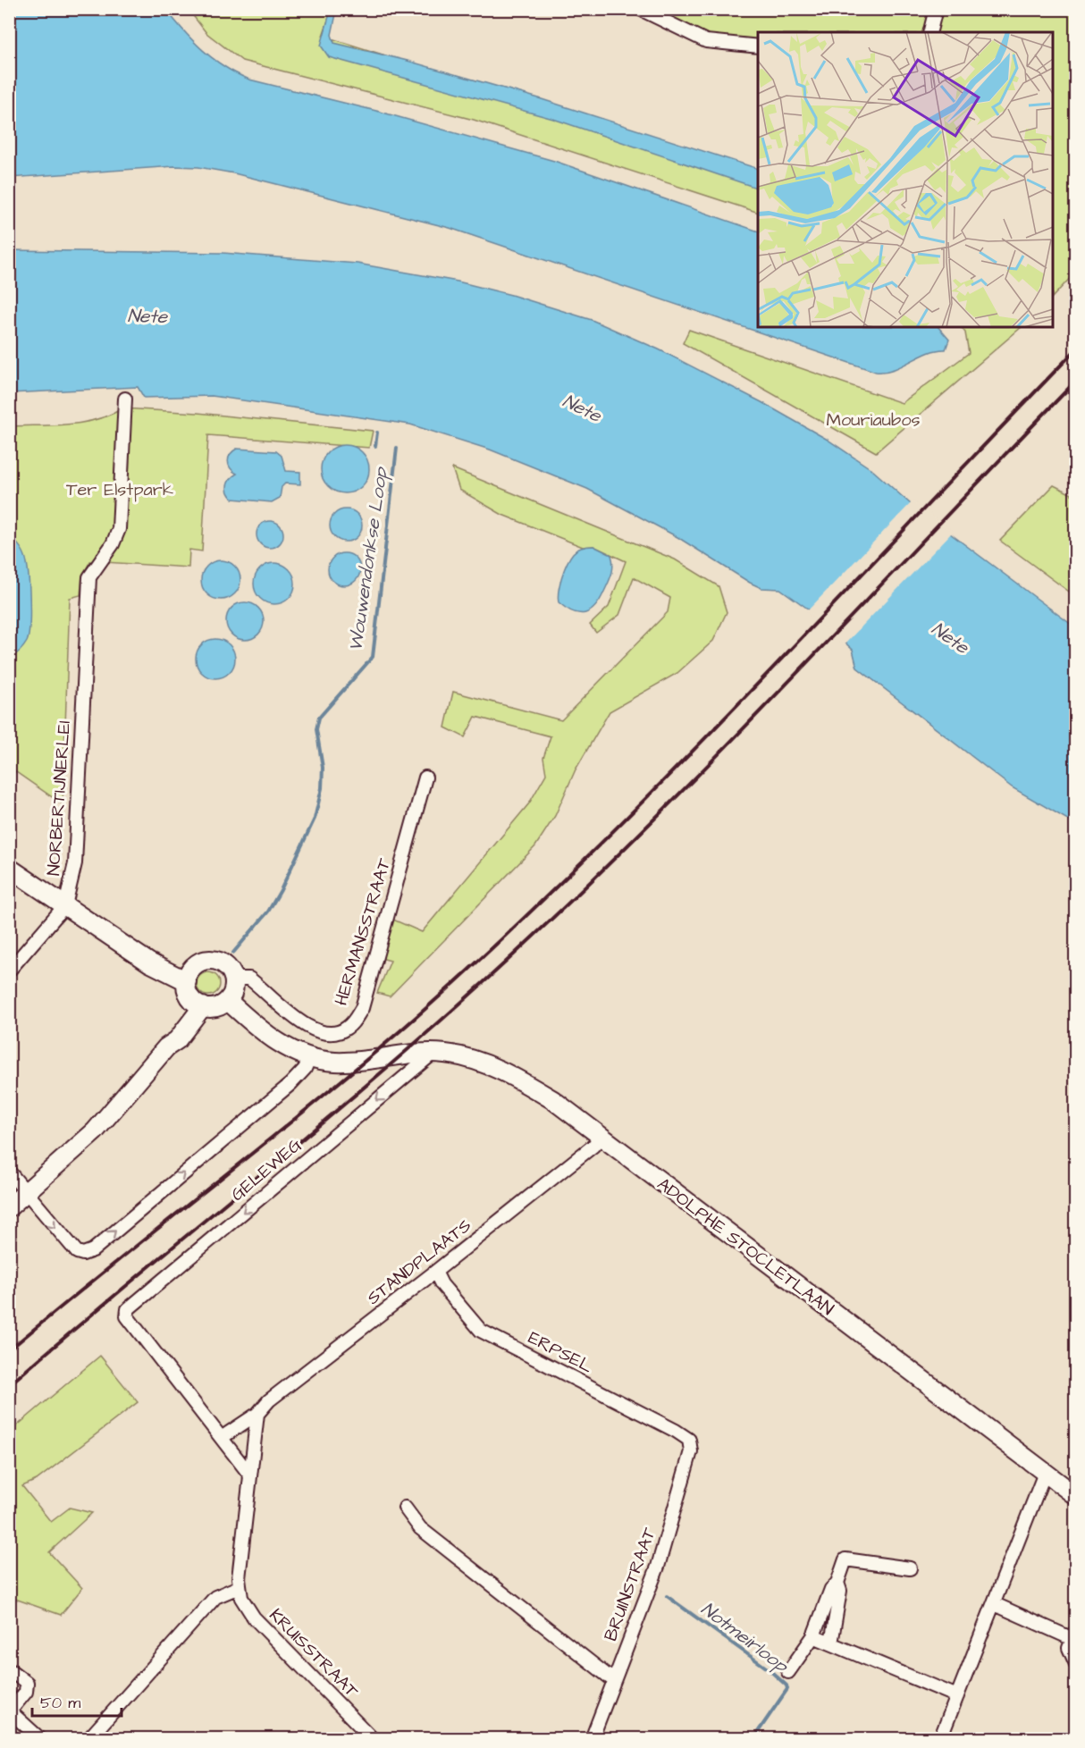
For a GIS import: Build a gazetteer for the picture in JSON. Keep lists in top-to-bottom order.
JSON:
{
  "streets": {
    "street": [
      "NORBERTIJNERLEI",
      "HERMANSSTRAAT",
      "GELEWEG",
      "ADOLPHE STOCLETLAAN",
      "STANDPLAATS",
      "ERPSEL",
      "BRUINSTRAAT",
      "KRUISSTRAAT"
    ]
  },
  "crossings": [
    ["HERMANSSTRAAT", "ADOLPHE STOCLETLAAN"],
    ["GELEWEG", "ADOLPHE STOCLETLAAN"],
    ["GELEWEG", "STANDPLAATS"],
    ["ADOLPHE STOCLETLAAN", "STANDPLAATS"],
    ["STANDPLAATS", "ERPSEL"],
    ["ERPSEL", "BRUINSTRAAT"]
  ],
  "water": ["Nete", "Wouwendonkse Loop", "Notmeirloop"],
  "parks": ["Mouriaubos", "Ter Elstpark"],
  "scale_bar": "50 m"
}
